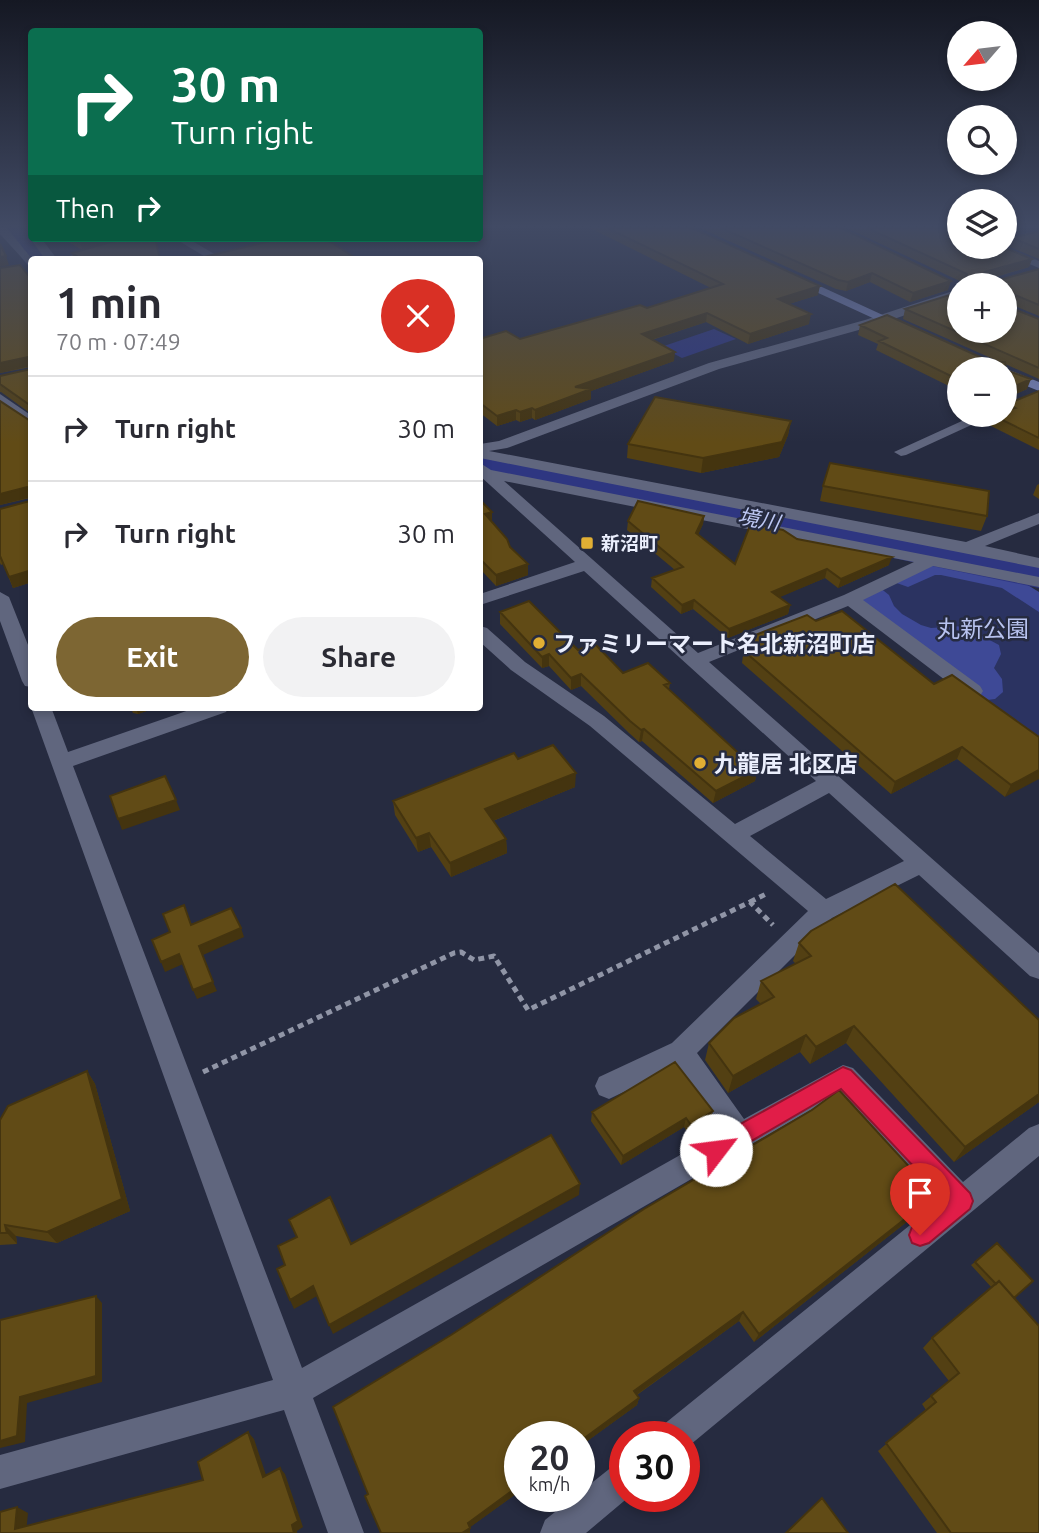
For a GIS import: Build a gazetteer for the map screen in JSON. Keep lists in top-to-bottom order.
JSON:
{
  "water": ["境川"],
  "parks": ["丸新公園"],
  "places": {
    "transit": ["新沼町"],
    "other": ["ファミリーマート名北新沼町店", "九龍居 北区店"]
  },
  "north": "bottom left",
  "page": {
    "map_buttons": ["+", "−"],
    "turn": ["30 m", "Turn right"],
    "then": "Then",
    "heading": ["1 min", "70 m · 07:49"],
    "list": [
      {
        "name": "Turn right",
        "value": "30 m"
      },
      {
        "name": "Turn right",
        "value": "30 m"
      }
    ],
    "buttons": ["Exit", "Share"],
    "speed": "20 km/h",
    "limit": "30"
  }
}
